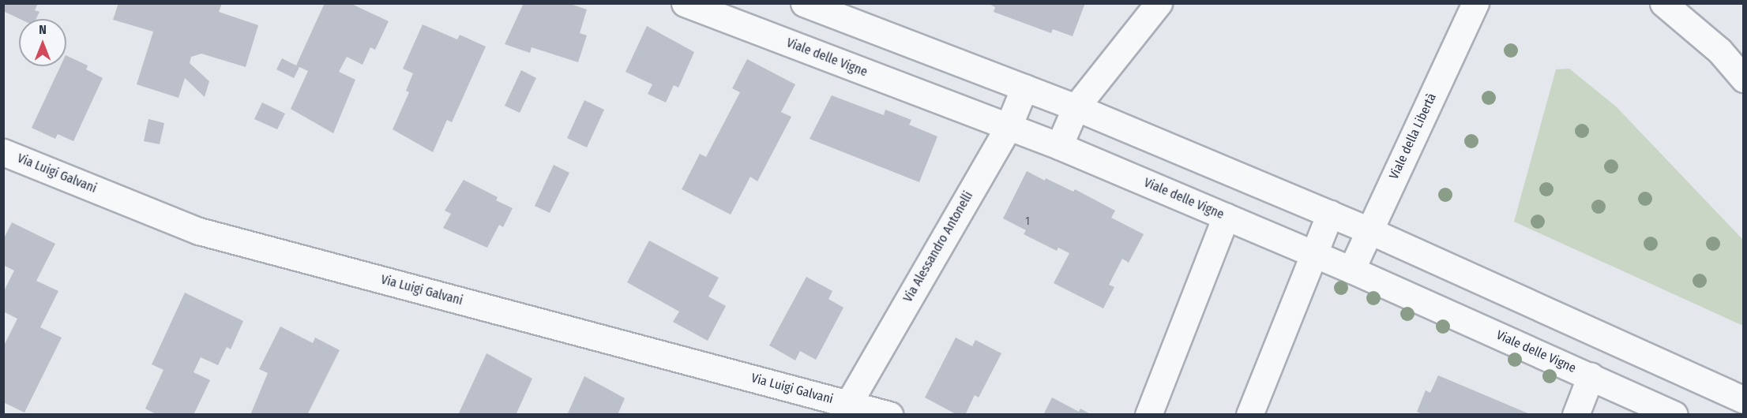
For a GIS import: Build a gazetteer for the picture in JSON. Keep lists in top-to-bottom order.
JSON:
{
  "streets": {
    "street": [
      "Viale delle Vigne",
      "Viale della Libertà",
      "Via Luigi Galvani",
      "Via Alessandro Antonelli"
    ]
  },
  "crossings": [
    ["Viale delle Vigne", "Viale della Libertà"],
    ["Viale delle Vigne", "Via Alessandro Antonelli"],
    ["Via Luigi Galvani", "Via Alessandro Antonelli"]
  ],
  "house_numbers": ["1"],
  "north": "top"
}
